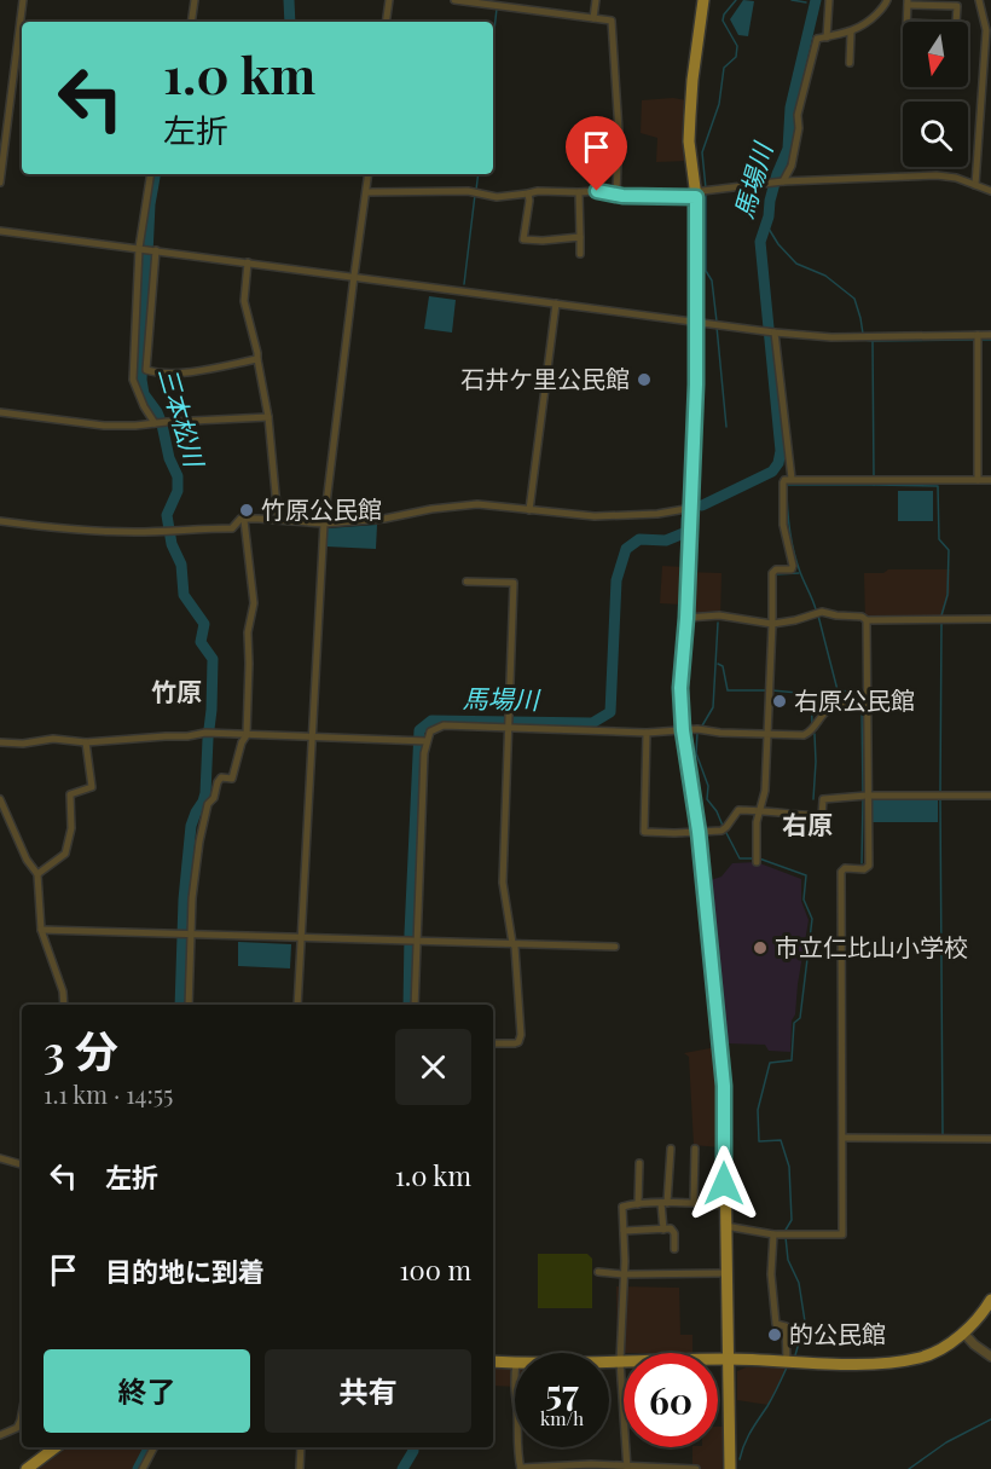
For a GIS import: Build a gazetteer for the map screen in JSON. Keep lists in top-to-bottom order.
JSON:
{
  "districts": ["竹原", "右原"],
  "water": ["馬場川", "三本松川"],
  "places": [
    "石井ケ里公民館",
    "竹原公民館",
    "右原公民館",
    "市立仁比山小学校",
    "的公民館"
  ],
  "north": "bottom",
  "page": {
    "turn": ["1.0 km", "左折"],
    "heading": ["3 分", "1.1 km · 14:55"],
    "list": [
      {
        "name": "左折",
        "value": "1.0 km"
      },
      {
        "name": "目的地に到着",
        "value": "100 m"
      }
    ],
    "buttons": ["終了", "共有"],
    "speed": "57 km/h",
    "limit": "60"
  }
}
